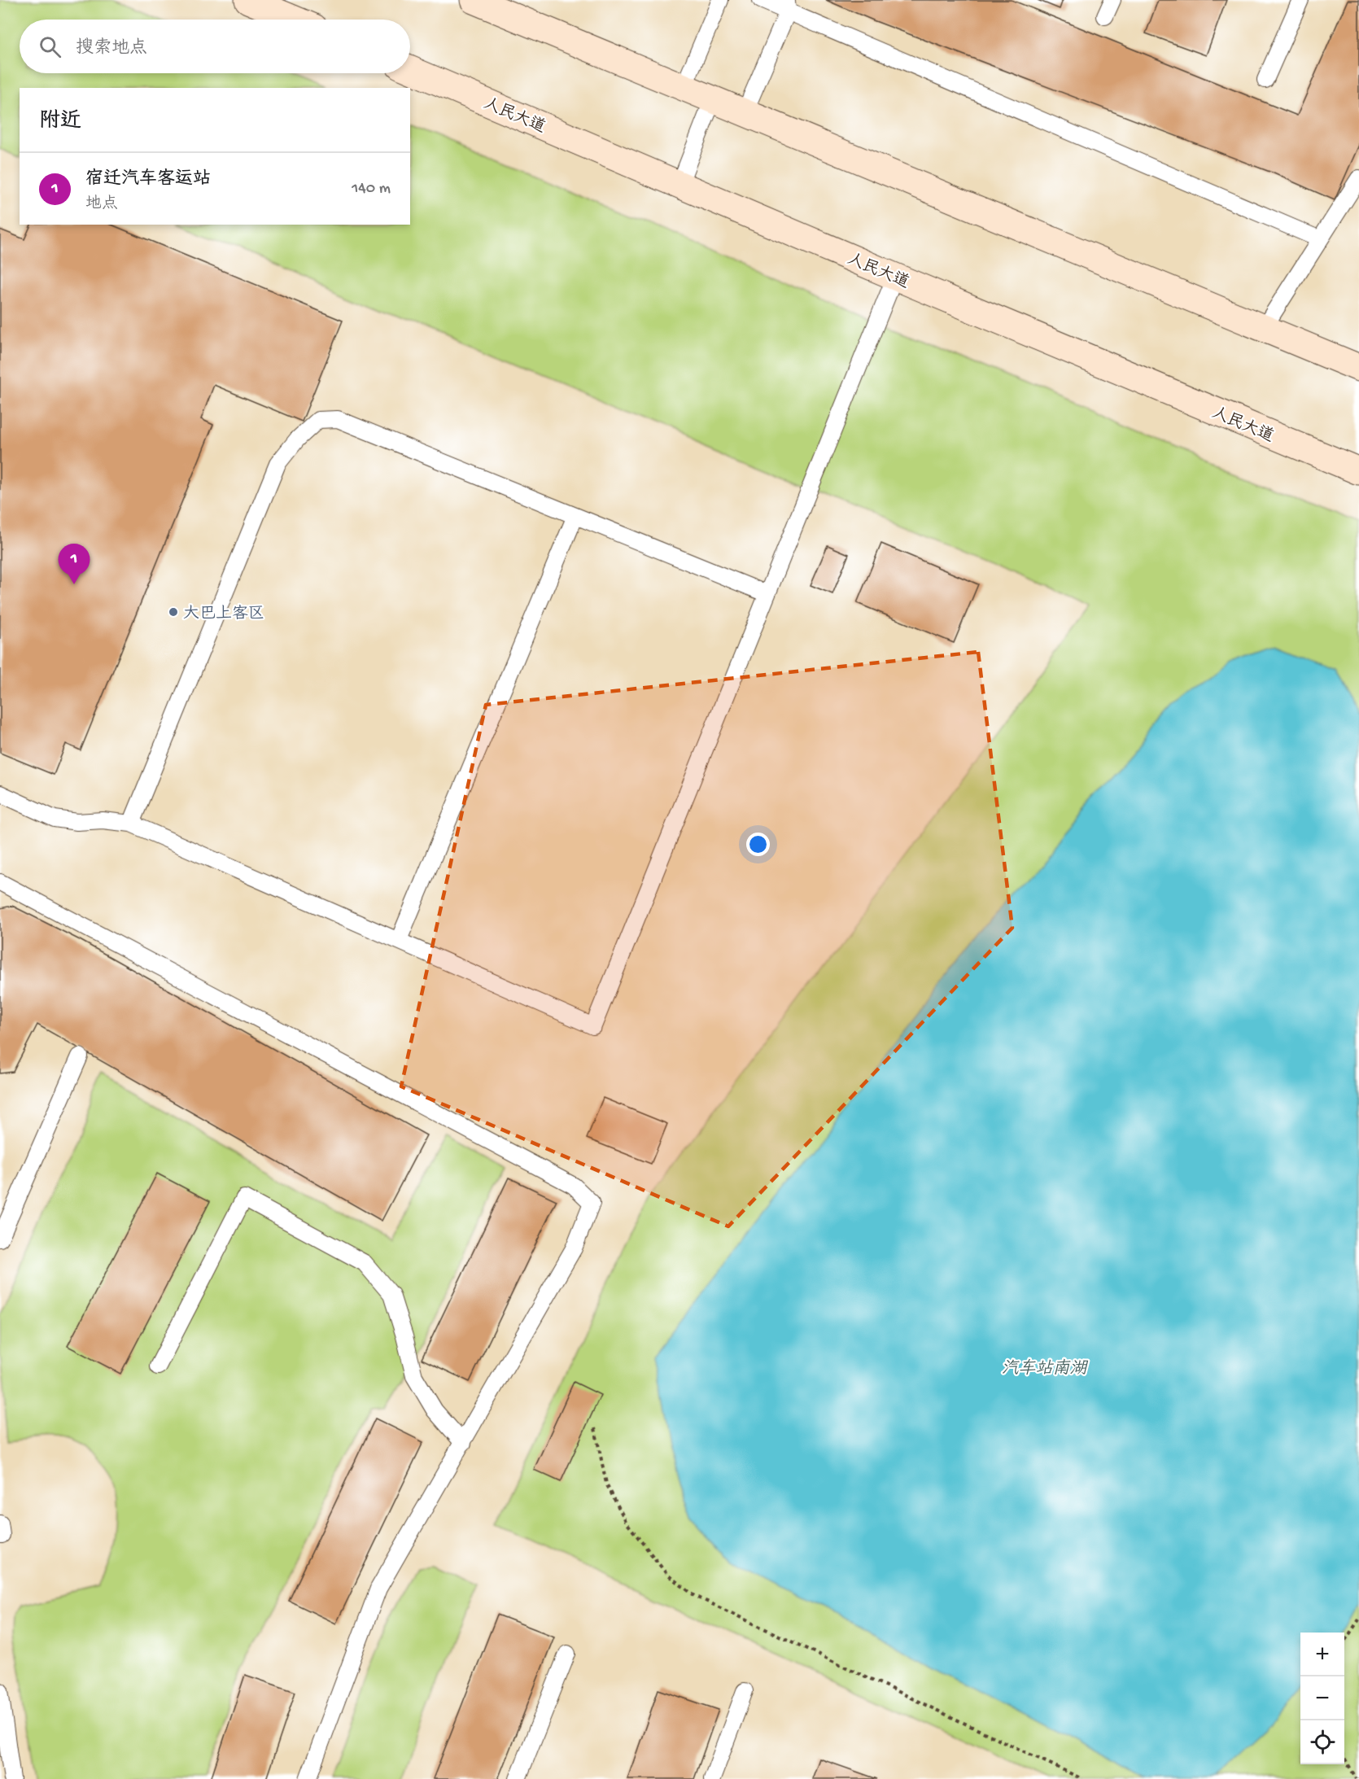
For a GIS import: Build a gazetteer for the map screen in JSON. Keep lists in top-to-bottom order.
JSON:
{
  "streets": {
    "main road": ["人民大道"]
  },
  "water": ["汽车站南湖"],
  "places": ["大巴上客区"],
  "page": {
    "search": "搜索地点",
    "heading": "附近",
    "list": [
      {
        "mark": "1",
        "name": "宿迁汽车客运站",
        "note": "地点",
        "value": "140 m"
      }
    ],
    "pins": "1",
    "map_buttons": ["+", "−"]
  }
}
